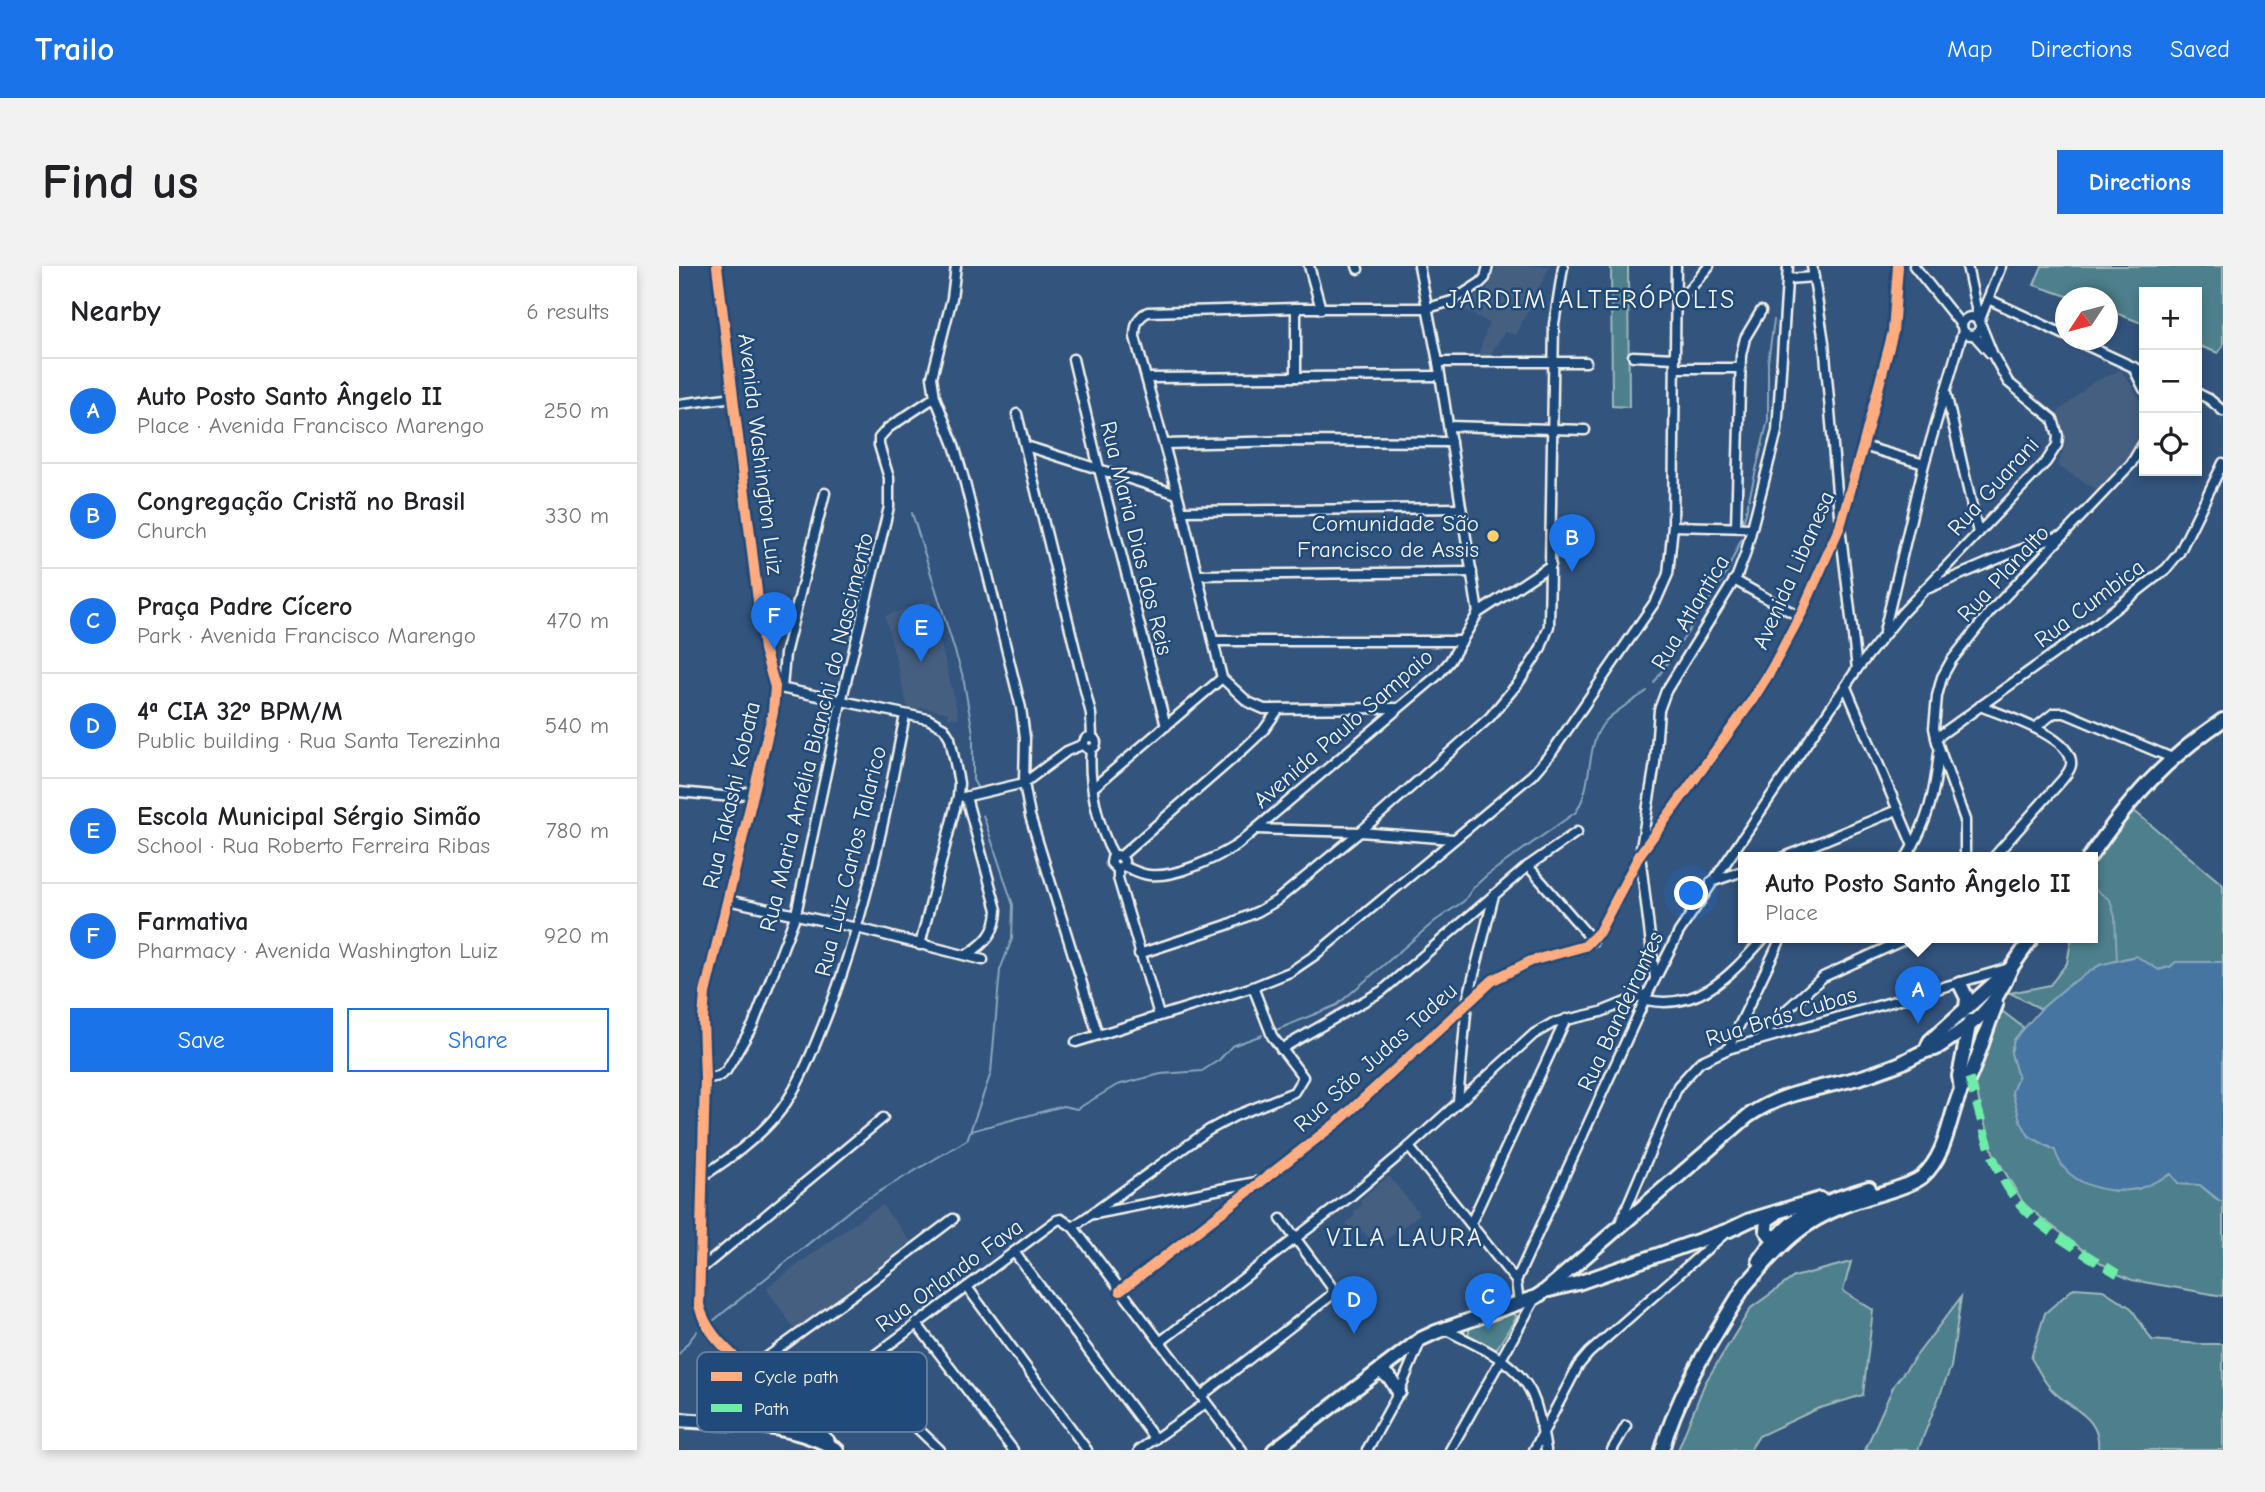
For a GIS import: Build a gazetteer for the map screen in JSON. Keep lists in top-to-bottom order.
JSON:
{
  "streets": {
    "street": [
      "Avenida Washington Luiz",
      "Rua Guarani",
      "Rua Maria Dias dos Reis",
      "Avenida Libanesa",
      "Rua Planalto",
      "Rua Cumbica",
      "Rua Atlantica",
      "Avenida Paulo Sampaio",
      "Rua Maria Amélia Bianchi do Nascimento",
      "Rua Takashi Kobata",
      "Rua Luiz Carlos Talarico",
      "Rua Bandeirantes",
      "Rua Brás Cubas",
      "Rua São Judas Tadeu",
      "Rua Orlando Fava"
    ]
  },
  "crossings": [
    ["Avenida Washington Luiz", "Rua Takashi Kobata"],
    ["Rua Guarani", "Rua Bandeirantes"],
    ["Avenida Libanesa", "Rua Atlantica"],
    ["Rua Planalto", "Rua Cumbica"],
    ["Rua Atlantica", "Rua Bandeirantes"],
    ["Rua Maria Amélia Bianchi do Nascimento", "Rua Takashi Kobata"],
    ["Rua Takashi Kobata", "Rua Luiz Carlos Talarico"]
  ],
  "districts": ["JARDIM ALTERÓPOLIS", "VILA LAURA"],
  "places": ["Comunidade São Francisco de Assis"],
  "legend": ["Cycle path", "Path"],
  "north": "bottom left",
  "page": {
    "header": "Trailo",
    "nav": ["Map", "Directions", "Saved"],
    "buttons": [
      "Directions",
      ["Save", "Share"]
    ],
    "title": "Find us",
    "heading": ["Nearby", "6 results"],
    "map_buttons": ["+", "−"],
    "list": [
      {
        "mark": "A",
        "name": "Auto Posto Santo Ângelo II",
        "note": "Place · Avenida Francisco Marengo",
        "value": "250 m"
      },
      {
        "mark": "B",
        "name": "Congregação Cristã no Brasil",
        "note": "Church",
        "value": "330 m"
      },
      {
        "mark": "C",
        "name": "Praça Padre Cícero",
        "note": "Park · Avenida Francisco Marengo",
        "value": "470 m"
      },
      {
        "mark": "D",
        "name": "4ª CIA 32º BPM/M",
        "note": "Public building · Rua Santa Terezinha",
        "value": "540 m"
      },
      {
        "mark": "E",
        "name": "Escola Municipal Sérgio Simão",
        "note": "School · Rua Roberto Ferreira Ribas",
        "value": "780 m"
      },
      {
        "mark": "F",
        "name": "Farmativa",
        "note": "Pharmacy · Avenida Washington Luiz",
        "value": "920 m"
      }
    ],
    "pins": [
      "B",
      "F",
      "E",
      "A",
      "C",
      "D"
    ],
    "popup": ["Auto Posto Santo Ângelo II", "Place"]
  }
}
